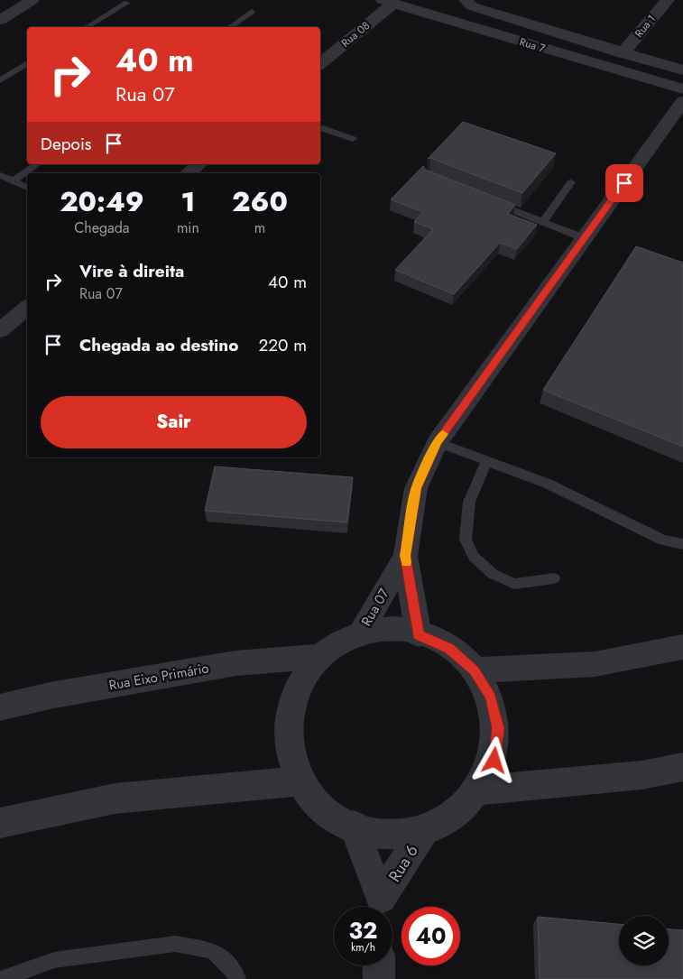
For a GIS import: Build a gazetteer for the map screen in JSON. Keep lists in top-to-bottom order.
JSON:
{
  "streets": {
    "street": [
      "Rua 1",
      "Rua 08",
      "Rua 7",
      "Rua 07",
      "Rua Eixo Primário",
      "Rua 6"
    ]
  },
  "crossings": [
    ["Rua 08", "Rua 7"]
  ],
  "page": {
    "turn": ["40 m", "Rua 07"],
    "then": "Depois",
    "eta": [
      "20:49",
      "Chegada",
      "1",
      "min",
      "260",
      "m"
    ],
    "list": [
      {
        "name": "Vire à direita",
        "note": "Rua 07",
        "value": "40 m"
      },
      {
        "name": "Chegada ao destino",
        "value": "220 m"
      }
    ],
    "buttons": "Sair",
    "speed": "32 km/h",
    "limit": "40"
  }
}
